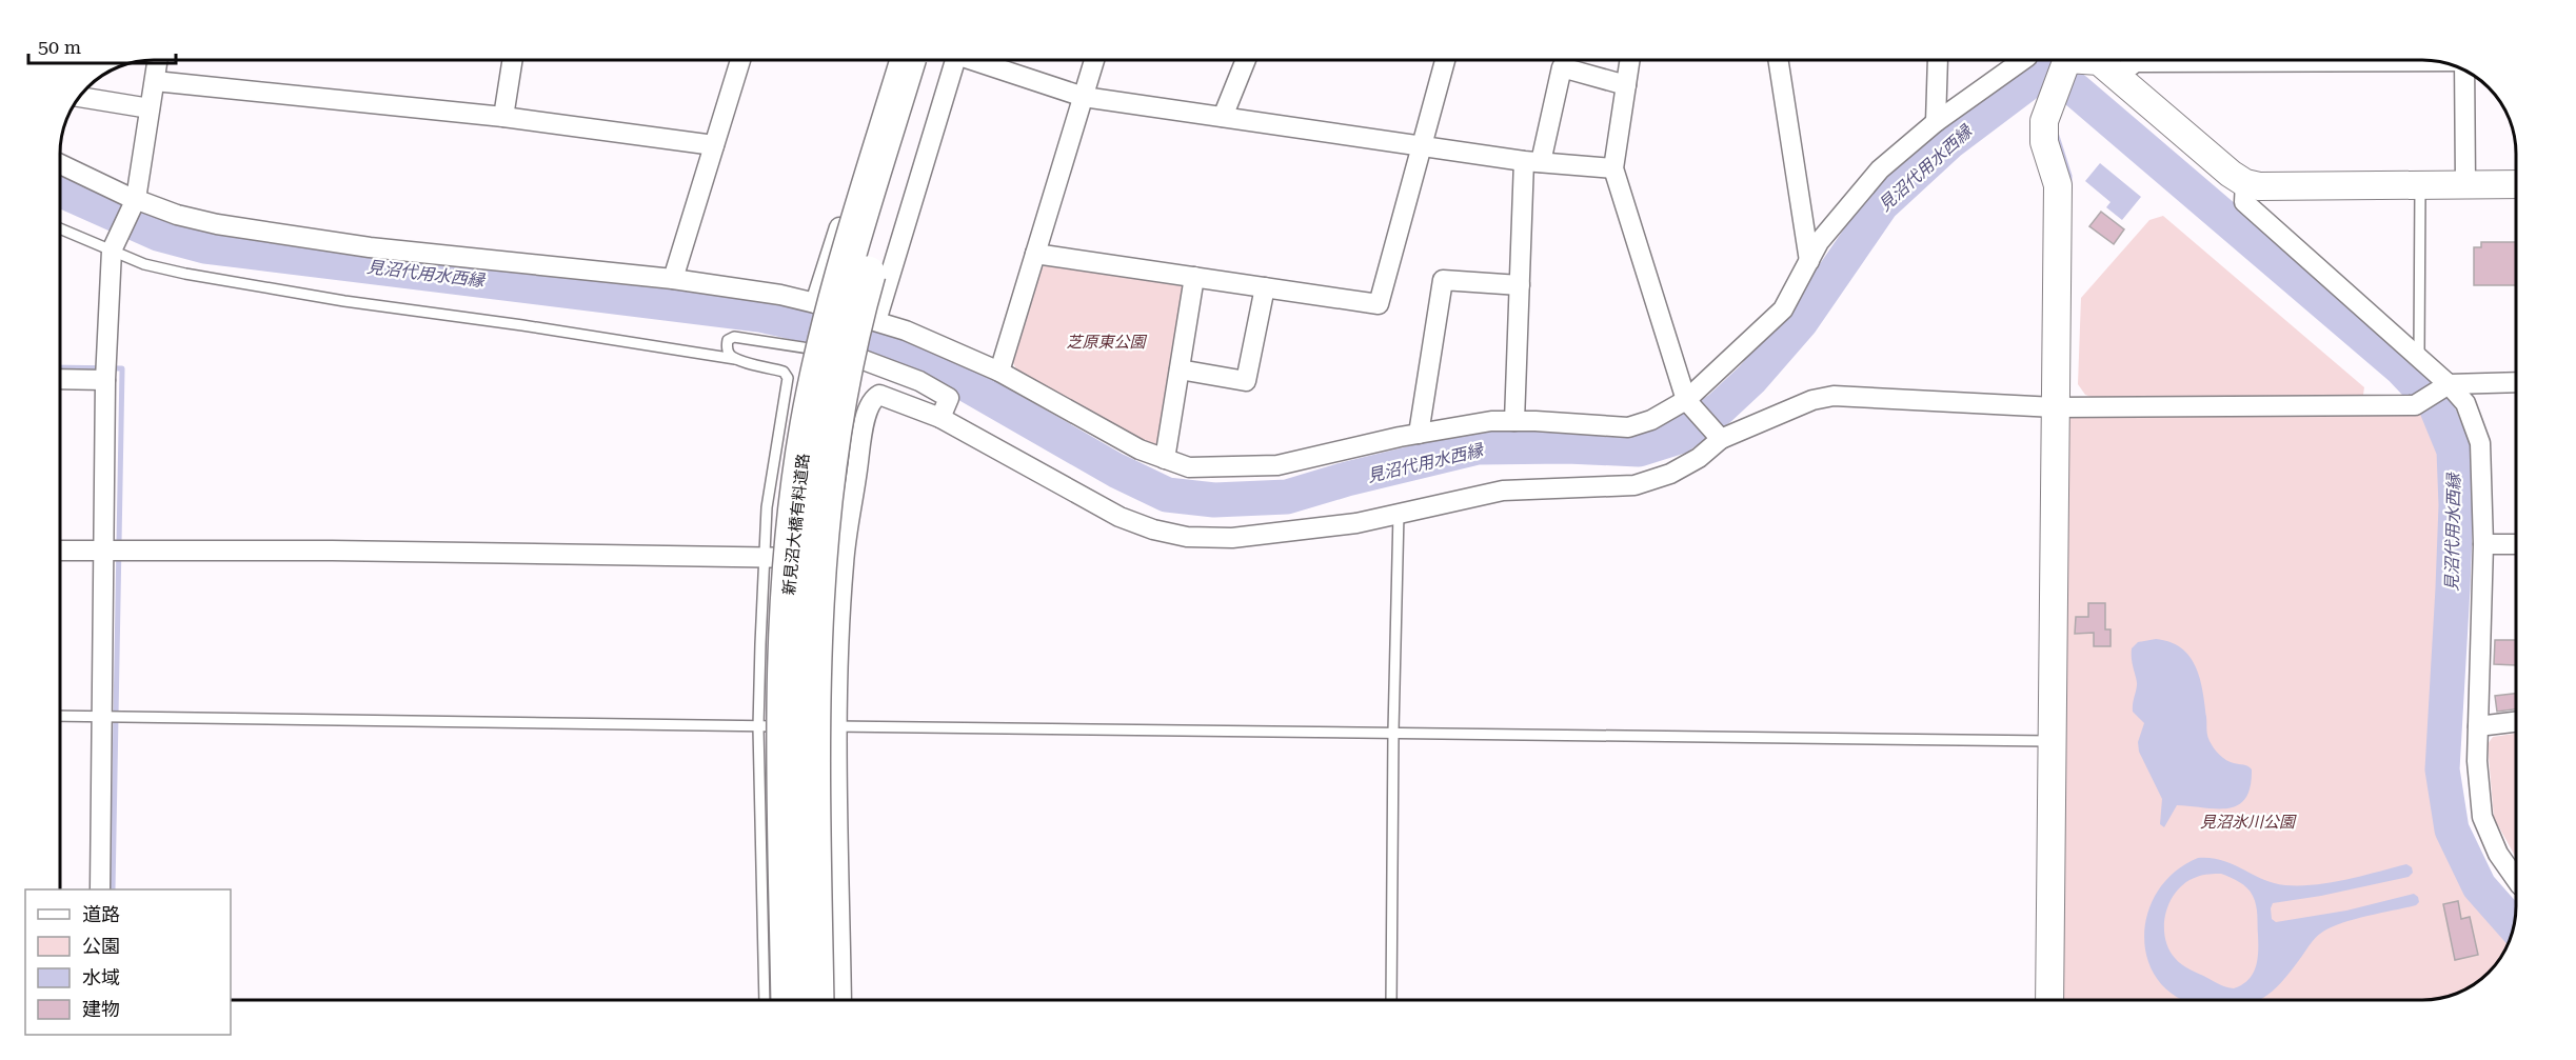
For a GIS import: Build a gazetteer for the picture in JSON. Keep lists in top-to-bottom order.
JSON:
{
  "streets": {
    "highway": ["新見沼大橋有料道路"]
  },
  "water": ["見沼代用水西縁"],
  "parks": ["芝原東公園", "見沼氷川公園"],
  "legend": [
    "道路",
    "公園",
    "水域",
    "建物"
  ],
  "scale_bar": "50 m"
}
